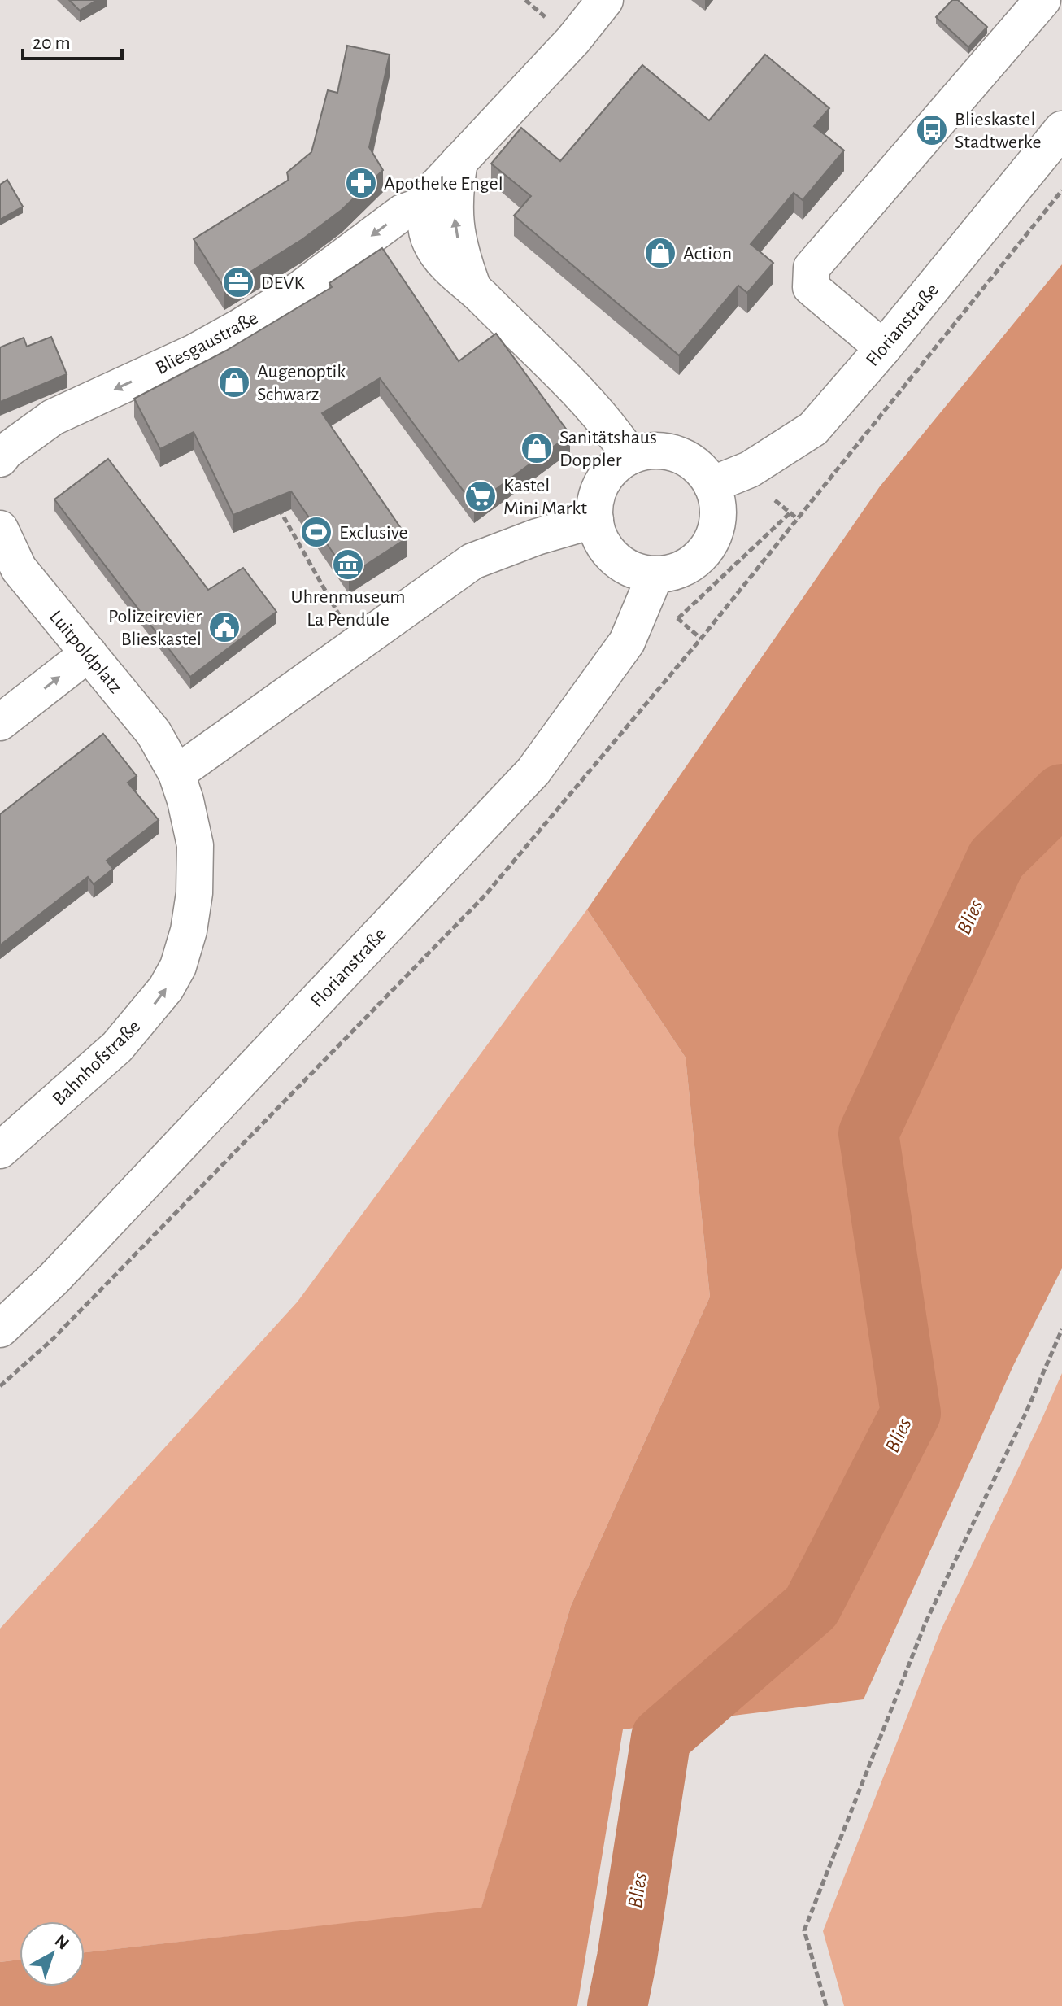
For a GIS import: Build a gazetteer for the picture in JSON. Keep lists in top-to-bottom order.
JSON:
{
  "streets": {
    "street": [
      "Florianstraße",
      "Bliesgaustraße",
      "Luitpoldplatz",
      "Bahnhofstraße"
    ]
  },
  "crossings": [
    ["Luitpoldplatz", "Bahnhofstraße"]
  ],
  "one_way": ["Bliesgaustraße", "Bahnhofstraße"],
  "water": ["Blies"],
  "places": {
    "bus stop": ["Blieskastel Stadtwerke"],
    "pharmacy": ["Apotheke Engel"],
    "shop": ["Action", "Augenoptik Schwarz", "Sanitätshaus Doppler"],
    "office": ["DEVK"],
    "supermarket": ["Kastel Mini Markt"],
    "sports": ["Exclusive"],
    "museum": ["Uhrenmuseum La Pendule"],
    "public building": ["Polizeirevier Blieskastel"]
  },
  "scale_bar": "20 m",
  "north": "top right"
}
